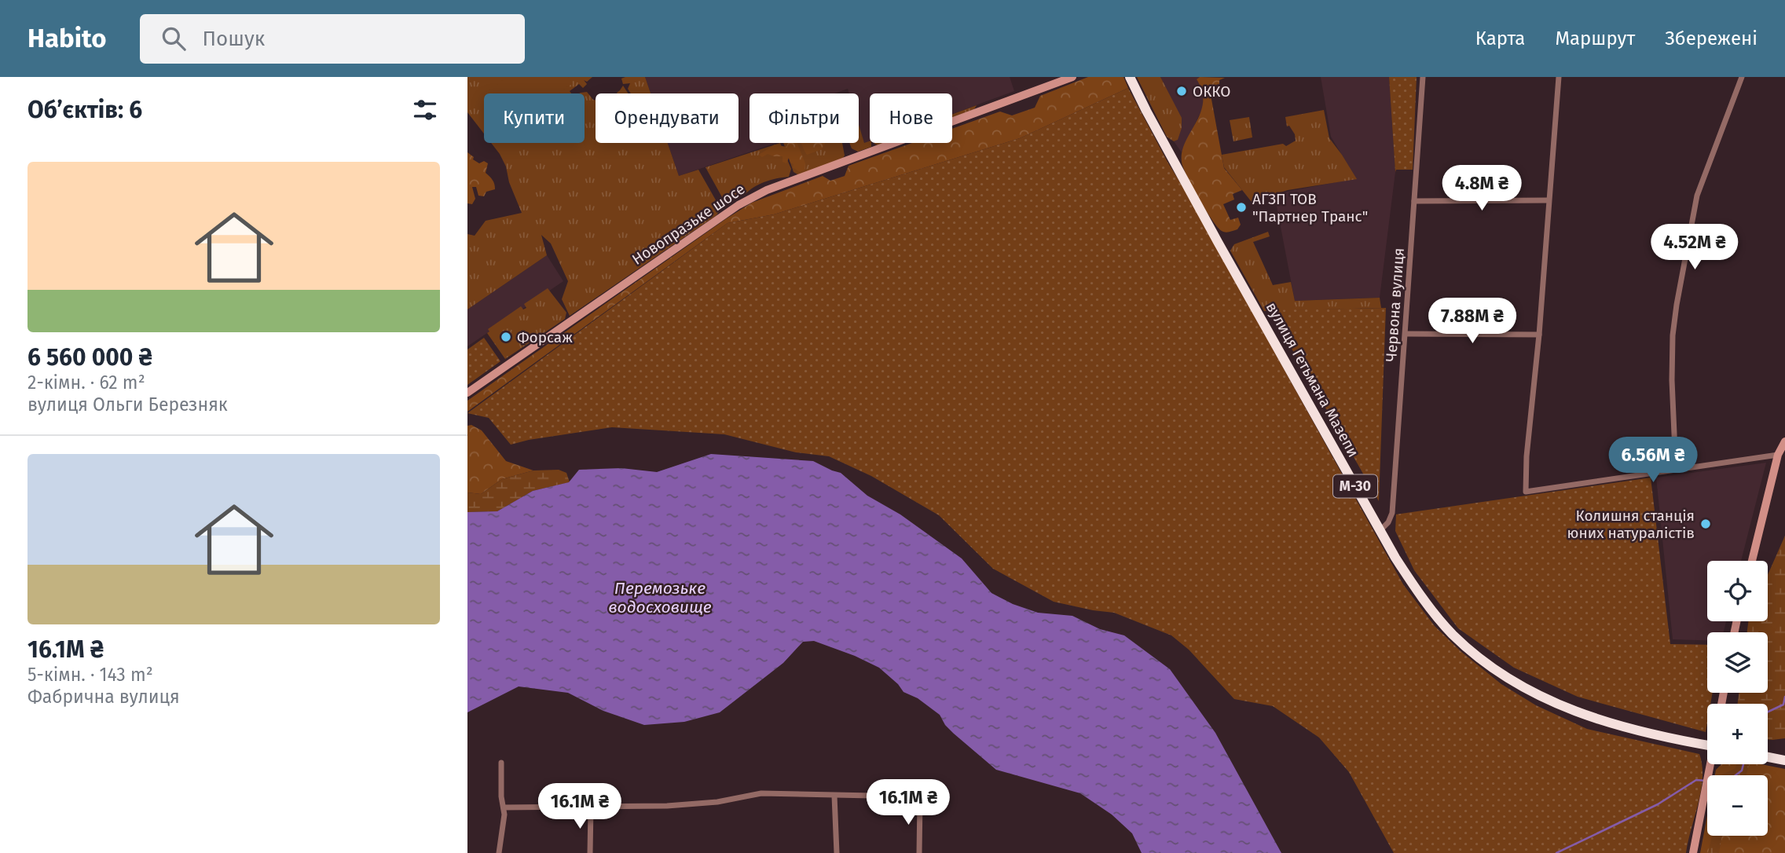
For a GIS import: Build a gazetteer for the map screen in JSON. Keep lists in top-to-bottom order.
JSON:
{
  "streets": {
    "highway": ["вулиця Гетьмана Мазепи", "М-30"],
    "main road": ["Новопразьке шосе"],
    "street": ["Червона вулиця"]
  },
  "crossings": [
    ["Червона вулиця", "вулиця Гетьмана Мазепи"]
  ],
  "water": ["Перемозьке водосховище"],
  "places": [
    "ОККО",
    "АГЗП ТОВ \"Партнер Транс\"",
    "Форсаж",
    "Колишня станція юних натуралістів"
  ],
  "page": {
    "header": "Habito",
    "search": "Пошук",
    "nav": ["Карта", "Маршрут", "Збережені"],
    "heading": "Об’єктів: 6",
    "chip": [
      "Купити",
      "Орендувати",
      "Фільтри",
      "Нове"
    ],
    "list": [
      {
        "name": "6 560 000 ₴",
        "note": "2-кімн. · 62 m² · вулиця Ольги Березняк"
      },
      {
        "name": "16.1M ₴",
        "note": "5-кімн. · 143 m² · Фабрична вулиця"
      }
    ],
    "price": [
      "4.8M ₴",
      "4.52M ₴",
      "7.88M ₴",
      "6.56M ₴",
      "16.1M ₴",
      "16.1M ₴"
    ],
    "map_buttons": ["+", "−"]
  }
}
